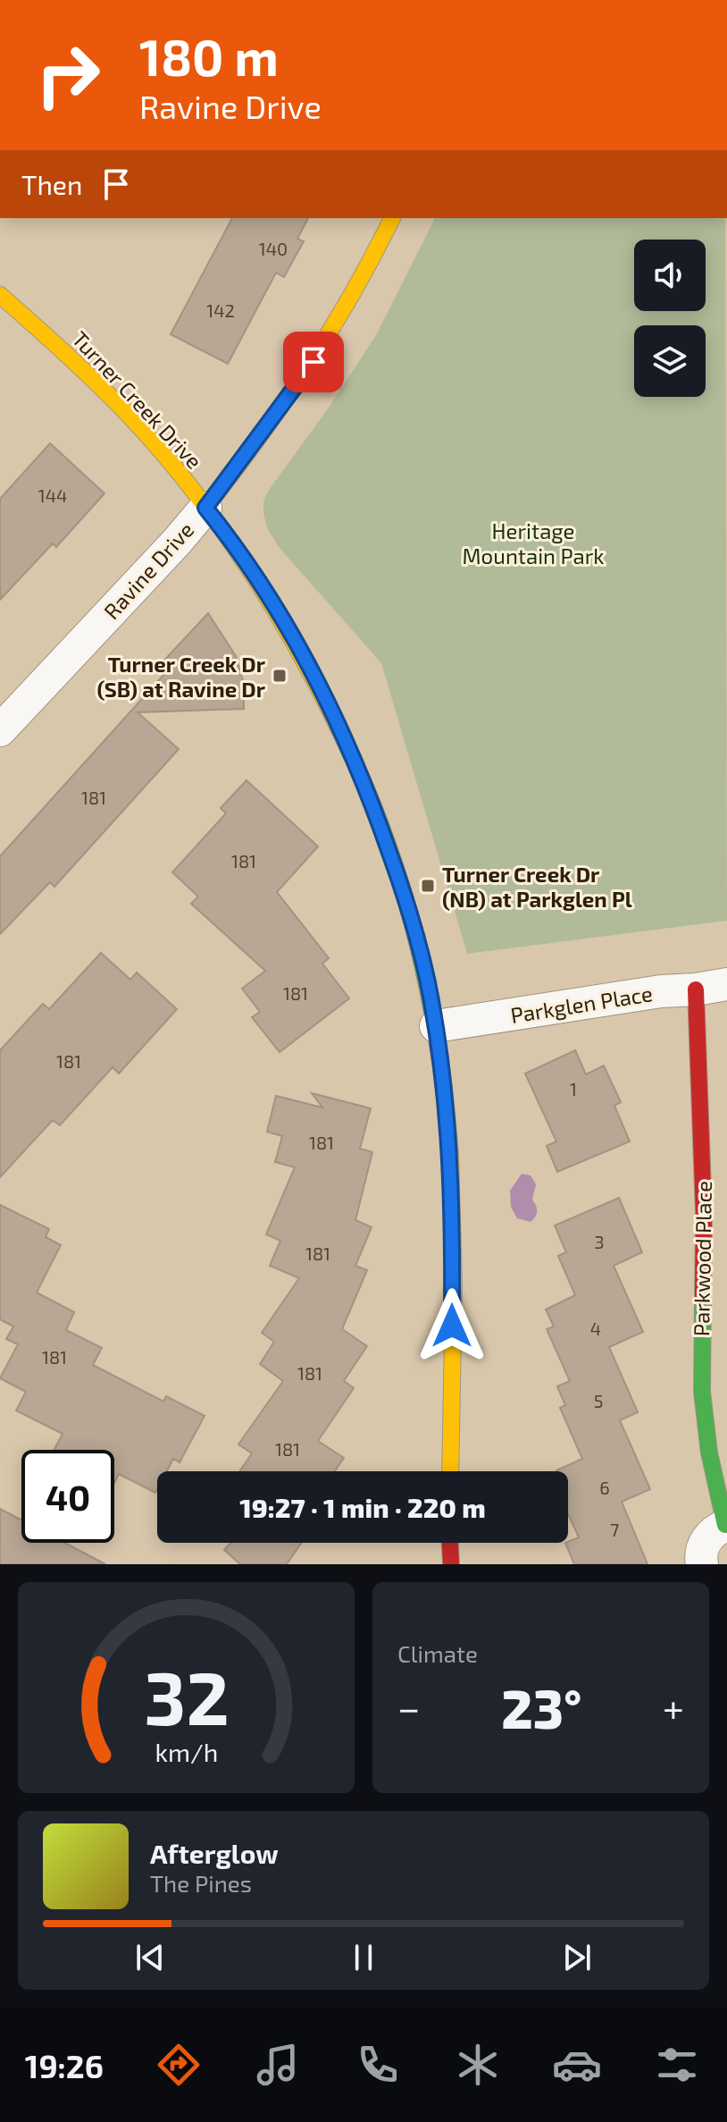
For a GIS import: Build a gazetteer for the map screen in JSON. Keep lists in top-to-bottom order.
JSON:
{
  "streets": {
    "street": [
      "Turner Creek Drive",
      "Ravine Drive",
      "Parkglen Place",
      "Parkwood Place"
    ]
  },
  "crossings": [
    ["Turner Creek Drive", "Ravine Drive"],
    ["Turner Creek Drive", "Parkglen Place"],
    ["Parkglen Place", "Parkwood Place"]
  ],
  "parks": ["Heritage Mountain Park"],
  "places": {
    "transit": ["Turner Creek Dr (SB) at Ravine Dr", "Turner Creek Dr (NB) at Parkglen Pl"]
  },
  "house_numbers": [
    "140",
    "142",
    "144",
    "181",
    "181",
    "181",
    "181",
    "1",
    "181",
    "3",
    "181",
    "4",
    "181",
    "181",
    "5",
    "181",
    "6",
    "7"
  ],
  "page": {
    "turn": ["180 m", "Ravine Drive"],
    "then": "Then",
    "limit": "40",
    "trip": "19:27 · 1 min · 220 m",
    "tile": "Climate",
    "heat": ["−", "23°", "+"],
    "song": ["Afterglow", "The Pines"],
    "tabs": "19:26",
    "gauge": ["32", "km/h"]
  }
}
